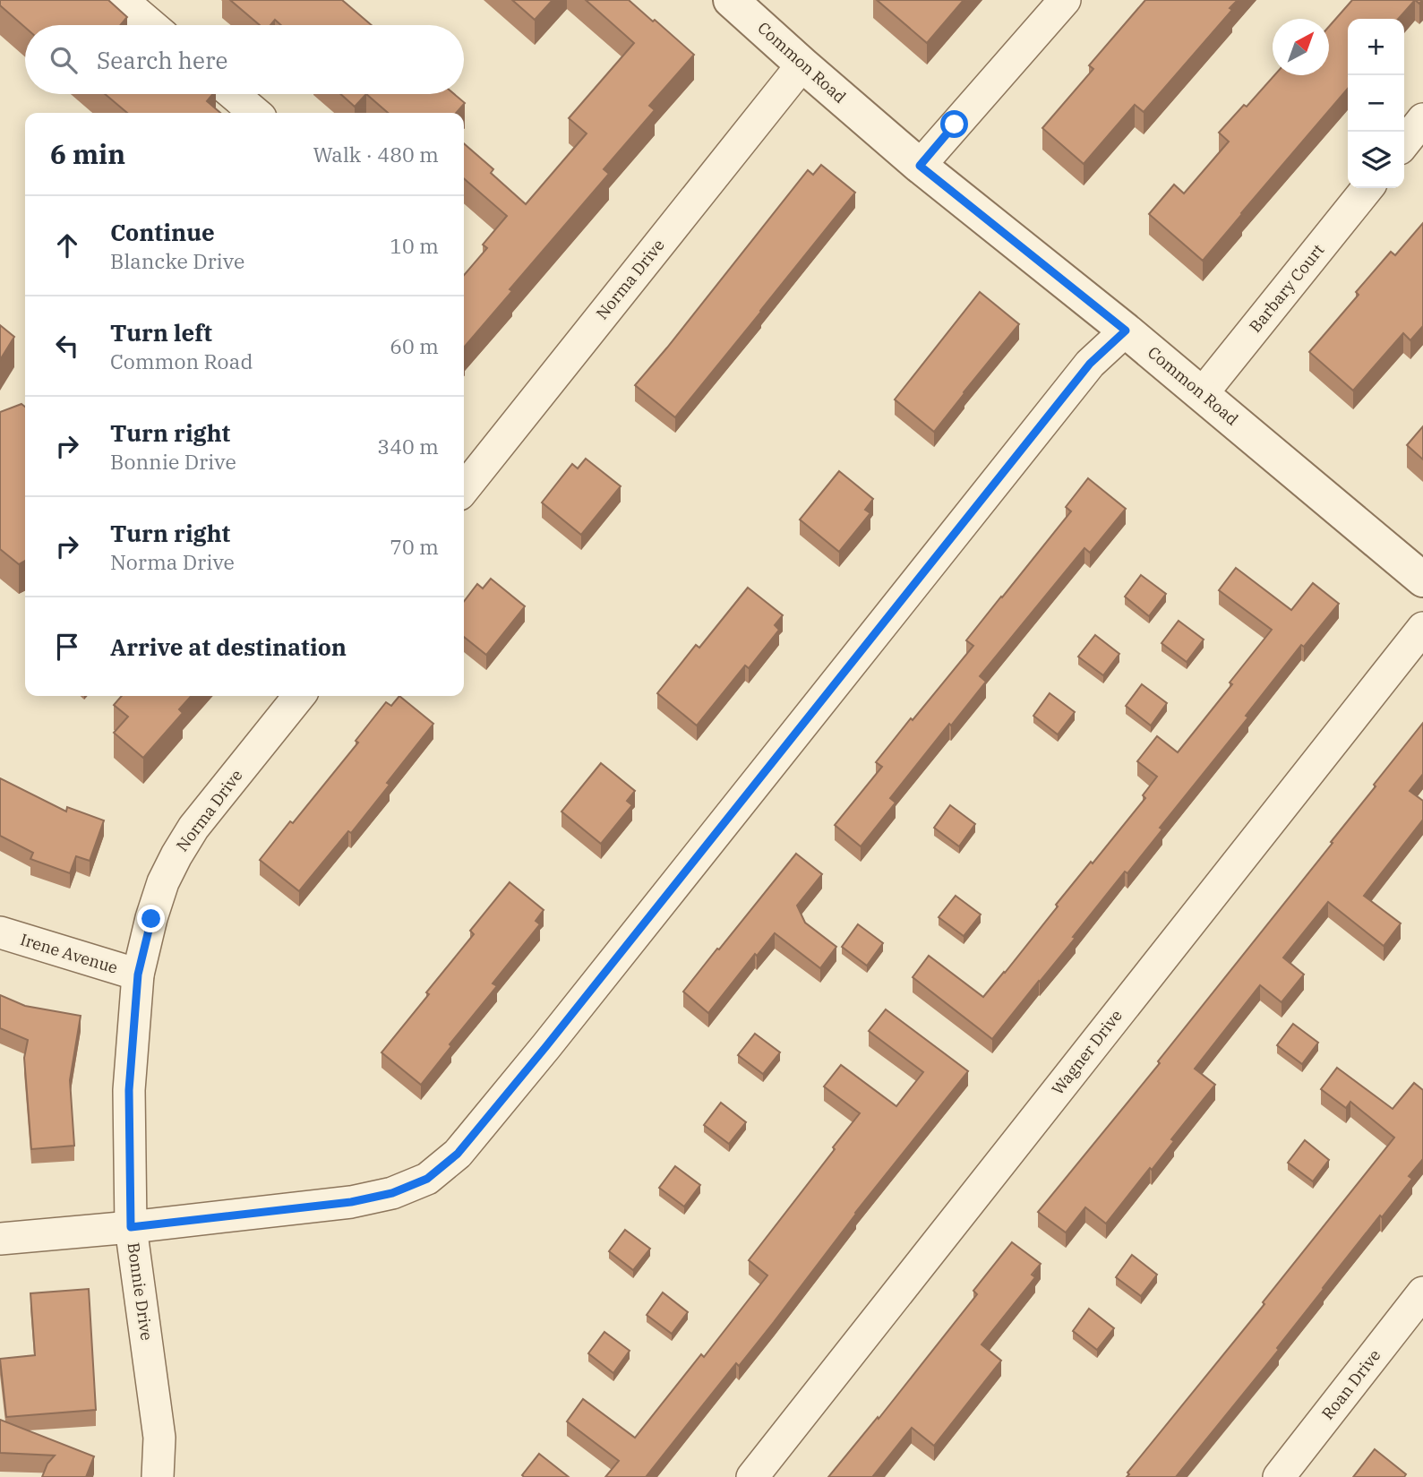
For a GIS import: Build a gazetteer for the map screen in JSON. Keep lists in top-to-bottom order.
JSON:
{
  "streets": {
    "street": [
      "Common Road",
      "Norma Drive",
      "Barbary Court",
      "Irene Avenue",
      "Wagner Drive",
      "Bonnie Drive",
      "Roan Drive"
    ]
  },
  "crossings": [
    ["Common Road", "Norma Drive"],
    ["Common Road", "Barbary Court"],
    ["Common Road", "Bonnie Drive"],
    ["Norma Drive", "Irene Avenue"],
    ["Norma Drive", "Bonnie Drive"]
  ],
  "north": "top right",
  "page": {
    "map_buttons": ["+", "−"],
    "search": "Search here",
    "heading": ["6 min", "Walk · 480 m"],
    "list": [
      ["Continue", "Blancke Drive", "10 m"],
      ["Turn left", "Common Road", "60 m"],
      ["Turn right", "Bonnie Drive", "340 m"],
      ["Turn right", "Norma Drive", "70 m"],
      "Arrive at destination"
    ]
  }
}
